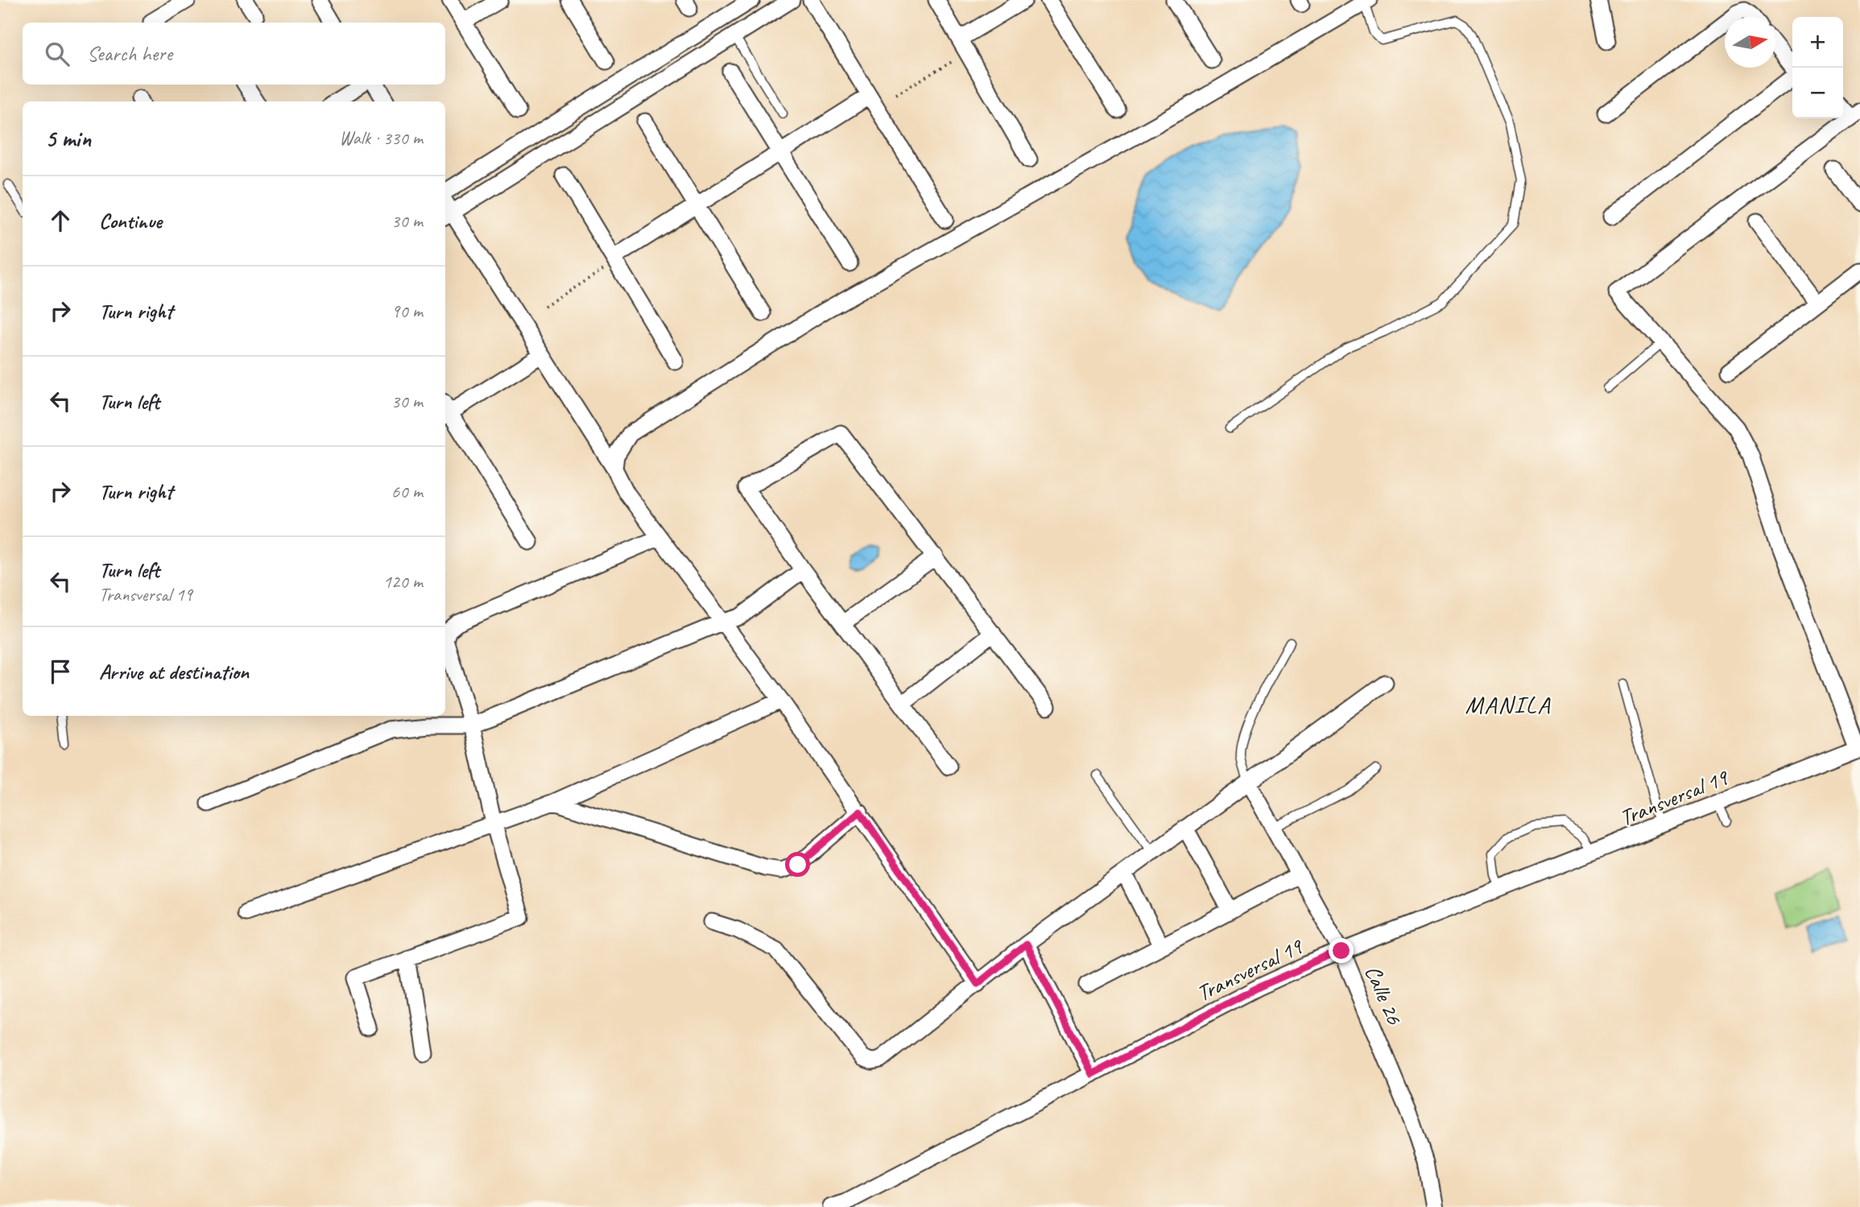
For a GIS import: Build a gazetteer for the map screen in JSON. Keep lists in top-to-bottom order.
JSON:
{
  "streets": {
    "street": ["Transversal 19", "Calle 26"]
  },
  "crossings": [
    ["Transversal 19", "Calle 26"]
  ],
  "districts": ["MANILA"],
  "north": "right",
  "page": {
    "map_buttons": ["+", "−"],
    "search": "Search here",
    "heading": ["5 min", "Walk · 330 m"],
    "list": [
      ["Continue", "30 m"],
      ["Turn right", "90 m"],
      ["Turn left", "30 m"],
      ["Turn right", "60 m"],
      ["Turn left", "Transversal 19", "120 m"],
      "Arrive at destination"
    ]
  }
}
